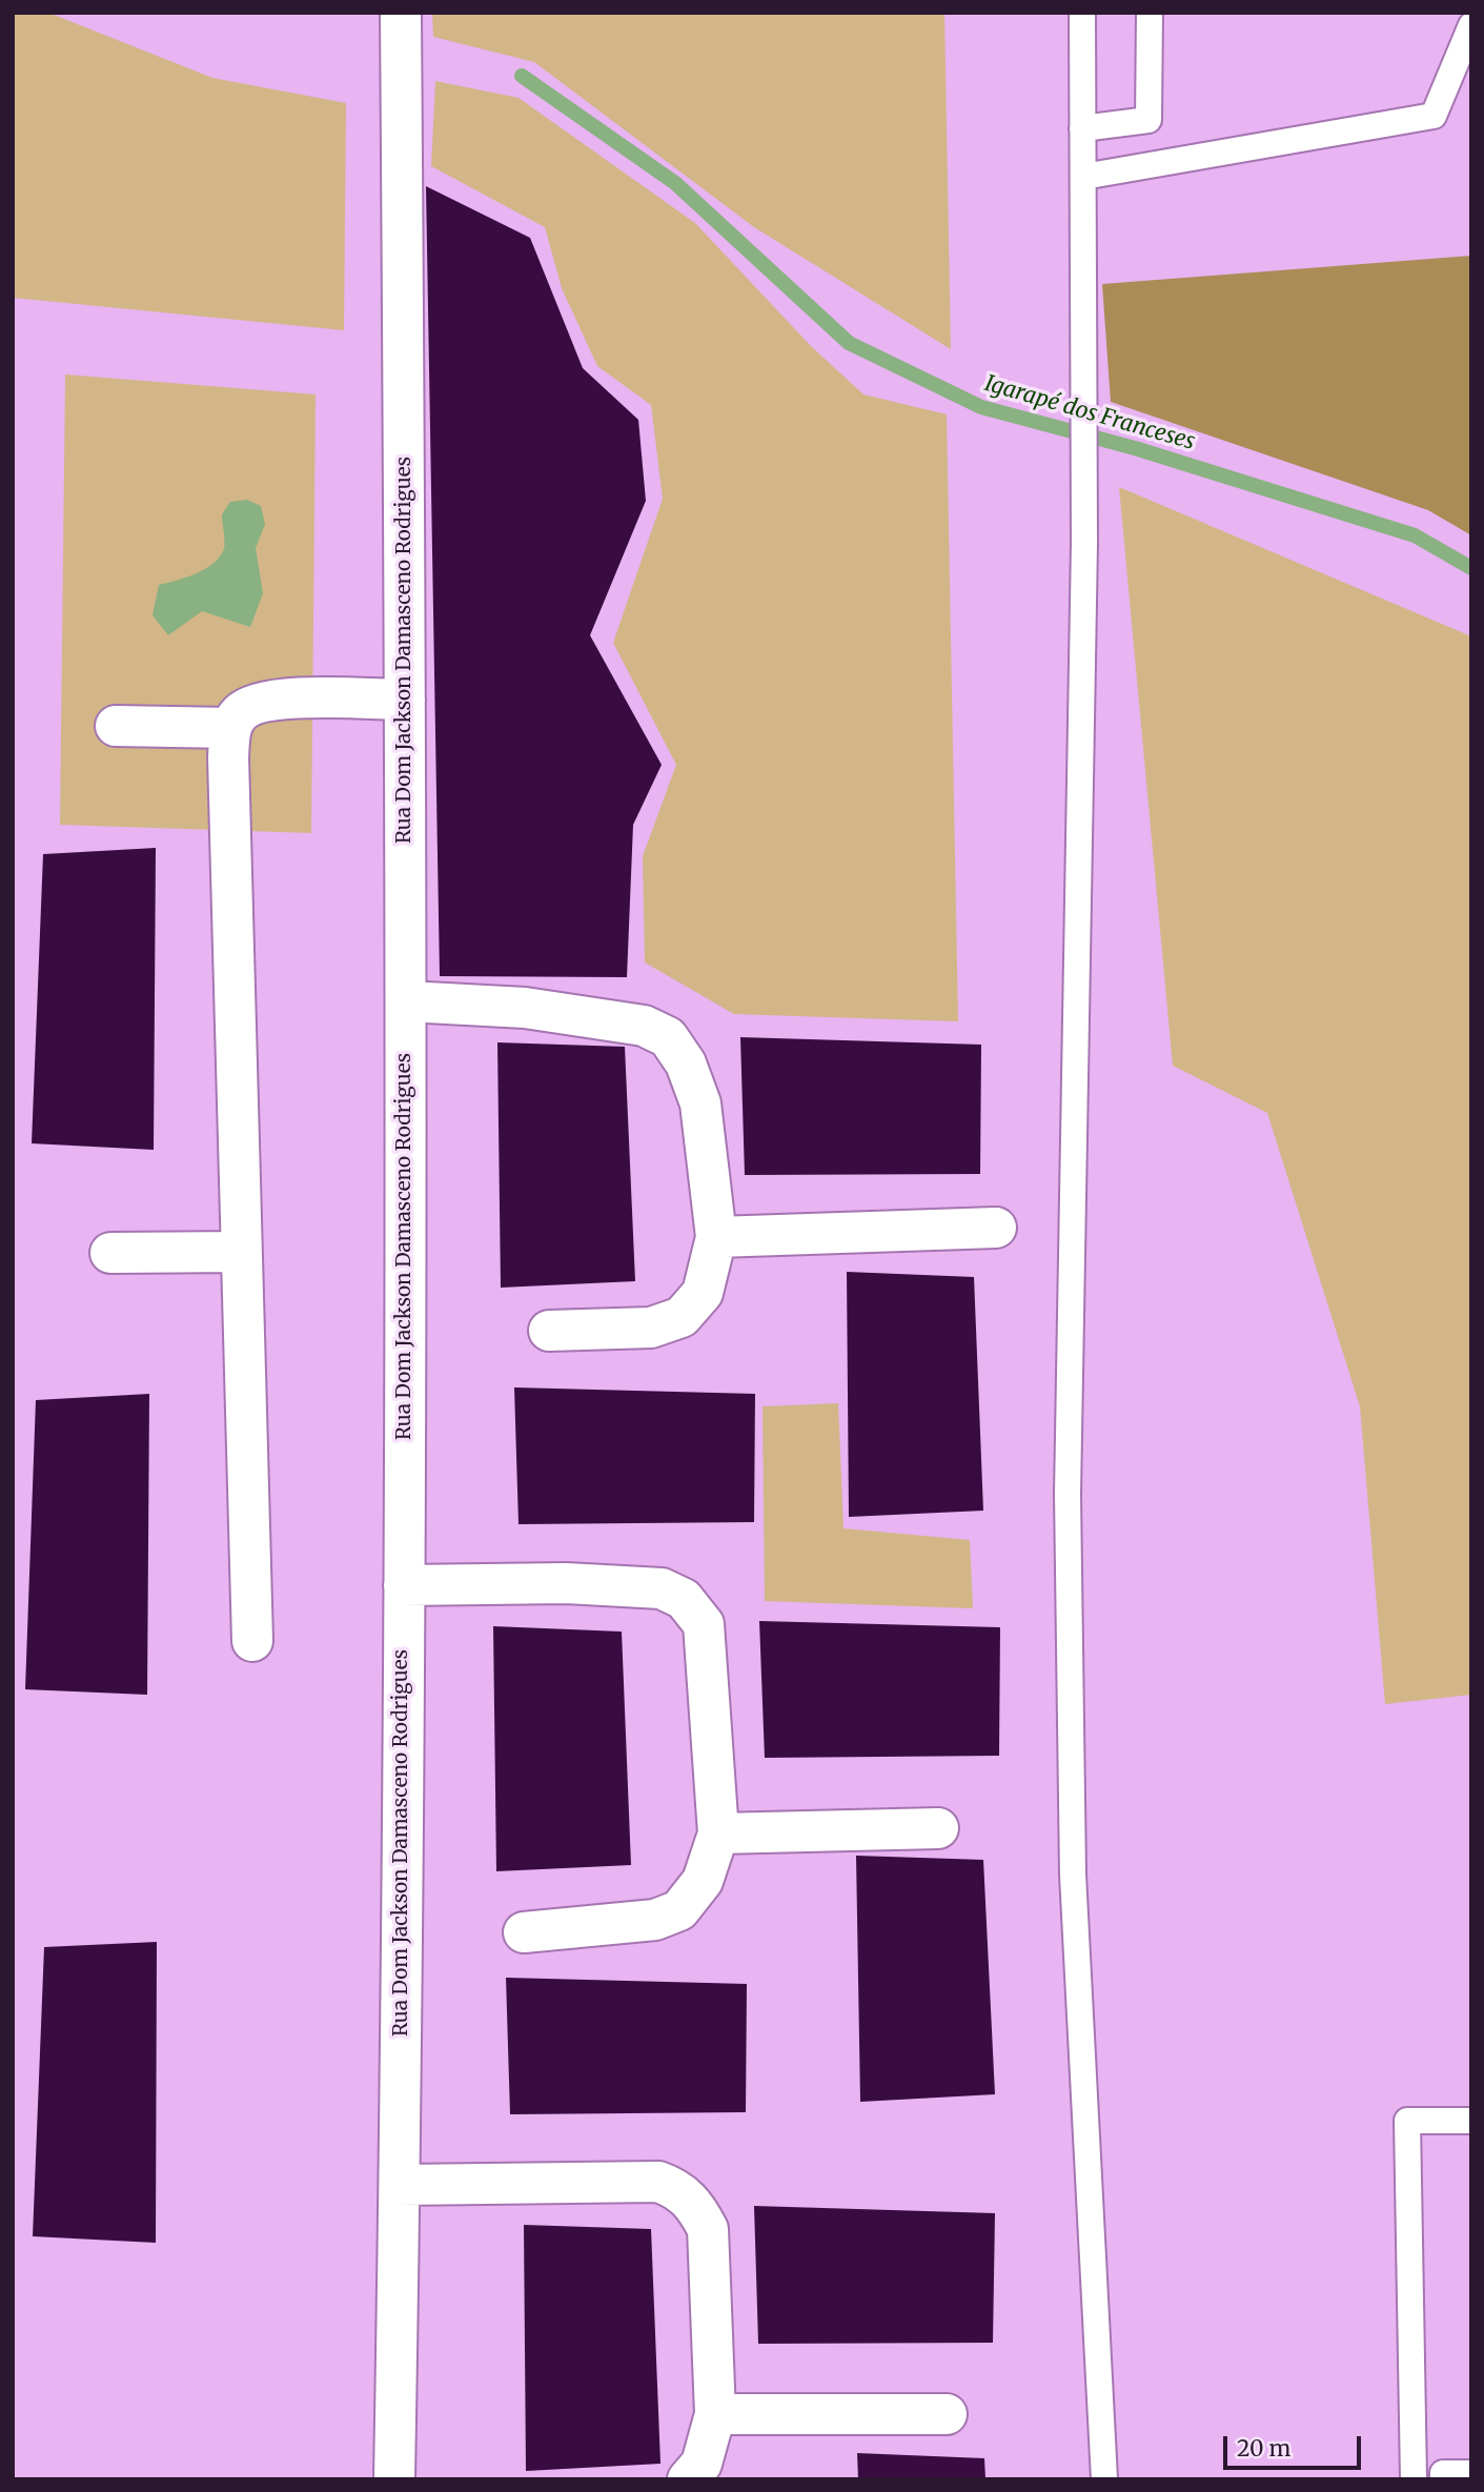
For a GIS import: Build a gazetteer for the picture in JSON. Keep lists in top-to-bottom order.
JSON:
{
  "streets": {
    "street": ["Rua Dom Jackson Damasceno Rodrigues"]
  },
  "water": ["Igarapé dos Franceses"],
  "scale_bar": "20 m"
}
